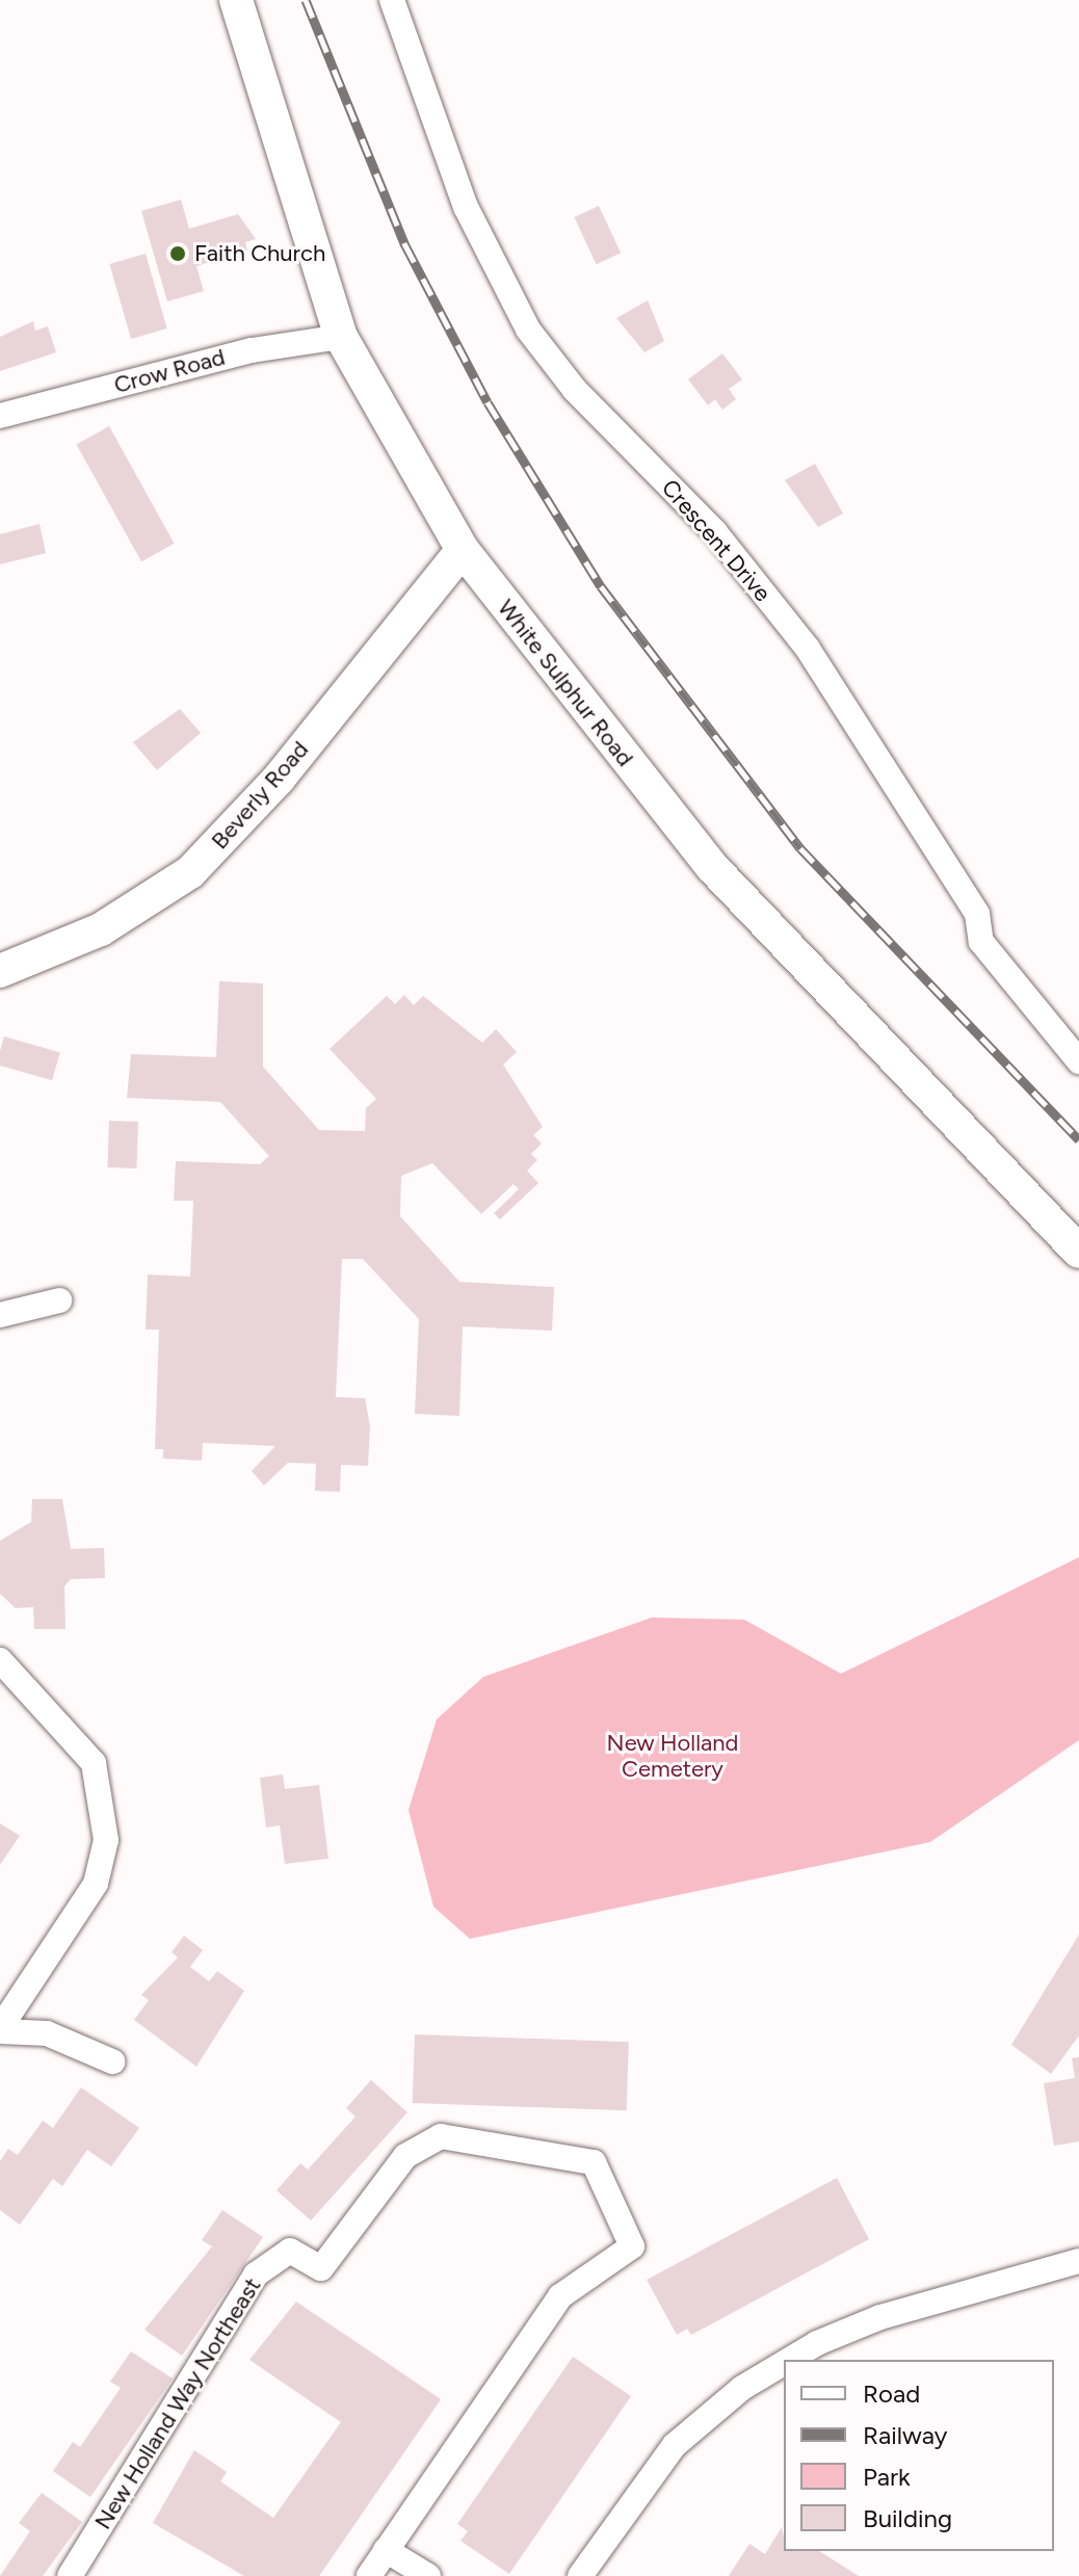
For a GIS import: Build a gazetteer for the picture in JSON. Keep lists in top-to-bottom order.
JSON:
{
  "streets": {
    "street": [
      "Crow Road",
      "Crescent Drive",
      "White Sulphur Road",
      "Beverly Road",
      "New Holland Way Northeast"
    ]
  },
  "crossings": [
    ["Crow Road", "White Sulphur Road"],
    ["White Sulphur Road", "Beverly Road"]
  ],
  "parks": ["New Holland Cemetery"],
  "places": ["Faith Church"],
  "legend": [
    "Road",
    "Railway",
    "Park",
    "Building"
  ]
}
